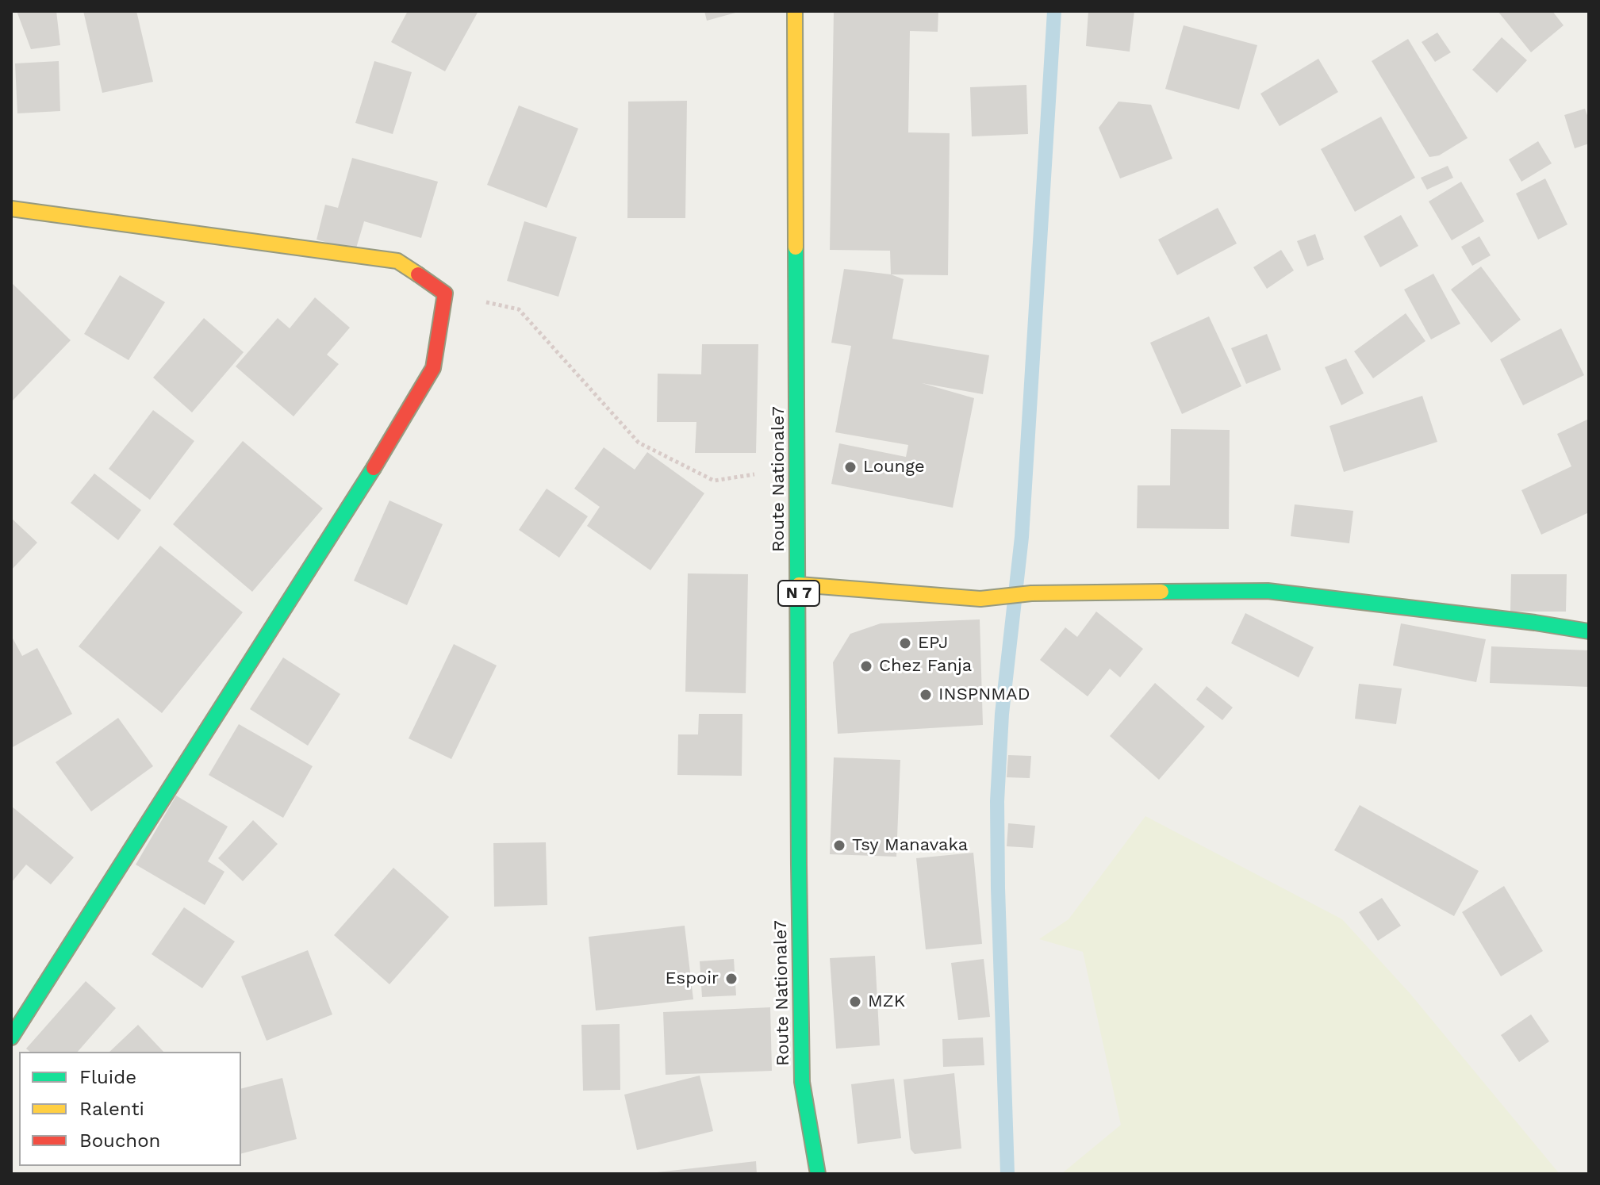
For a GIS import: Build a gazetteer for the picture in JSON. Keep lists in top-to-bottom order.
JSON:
{
  "streets": {
    "street": ["Route Nationale7", "N 7"]
  },
  "places": [
    "Lounge",
    "EPJ",
    "Chez Fanja",
    "INSPNMAD",
    "Tsy Manavaka",
    "Espoir",
    "MZK"
  ],
  "legend": ["Fluide", "Ralenti", "Bouchon"]
}
